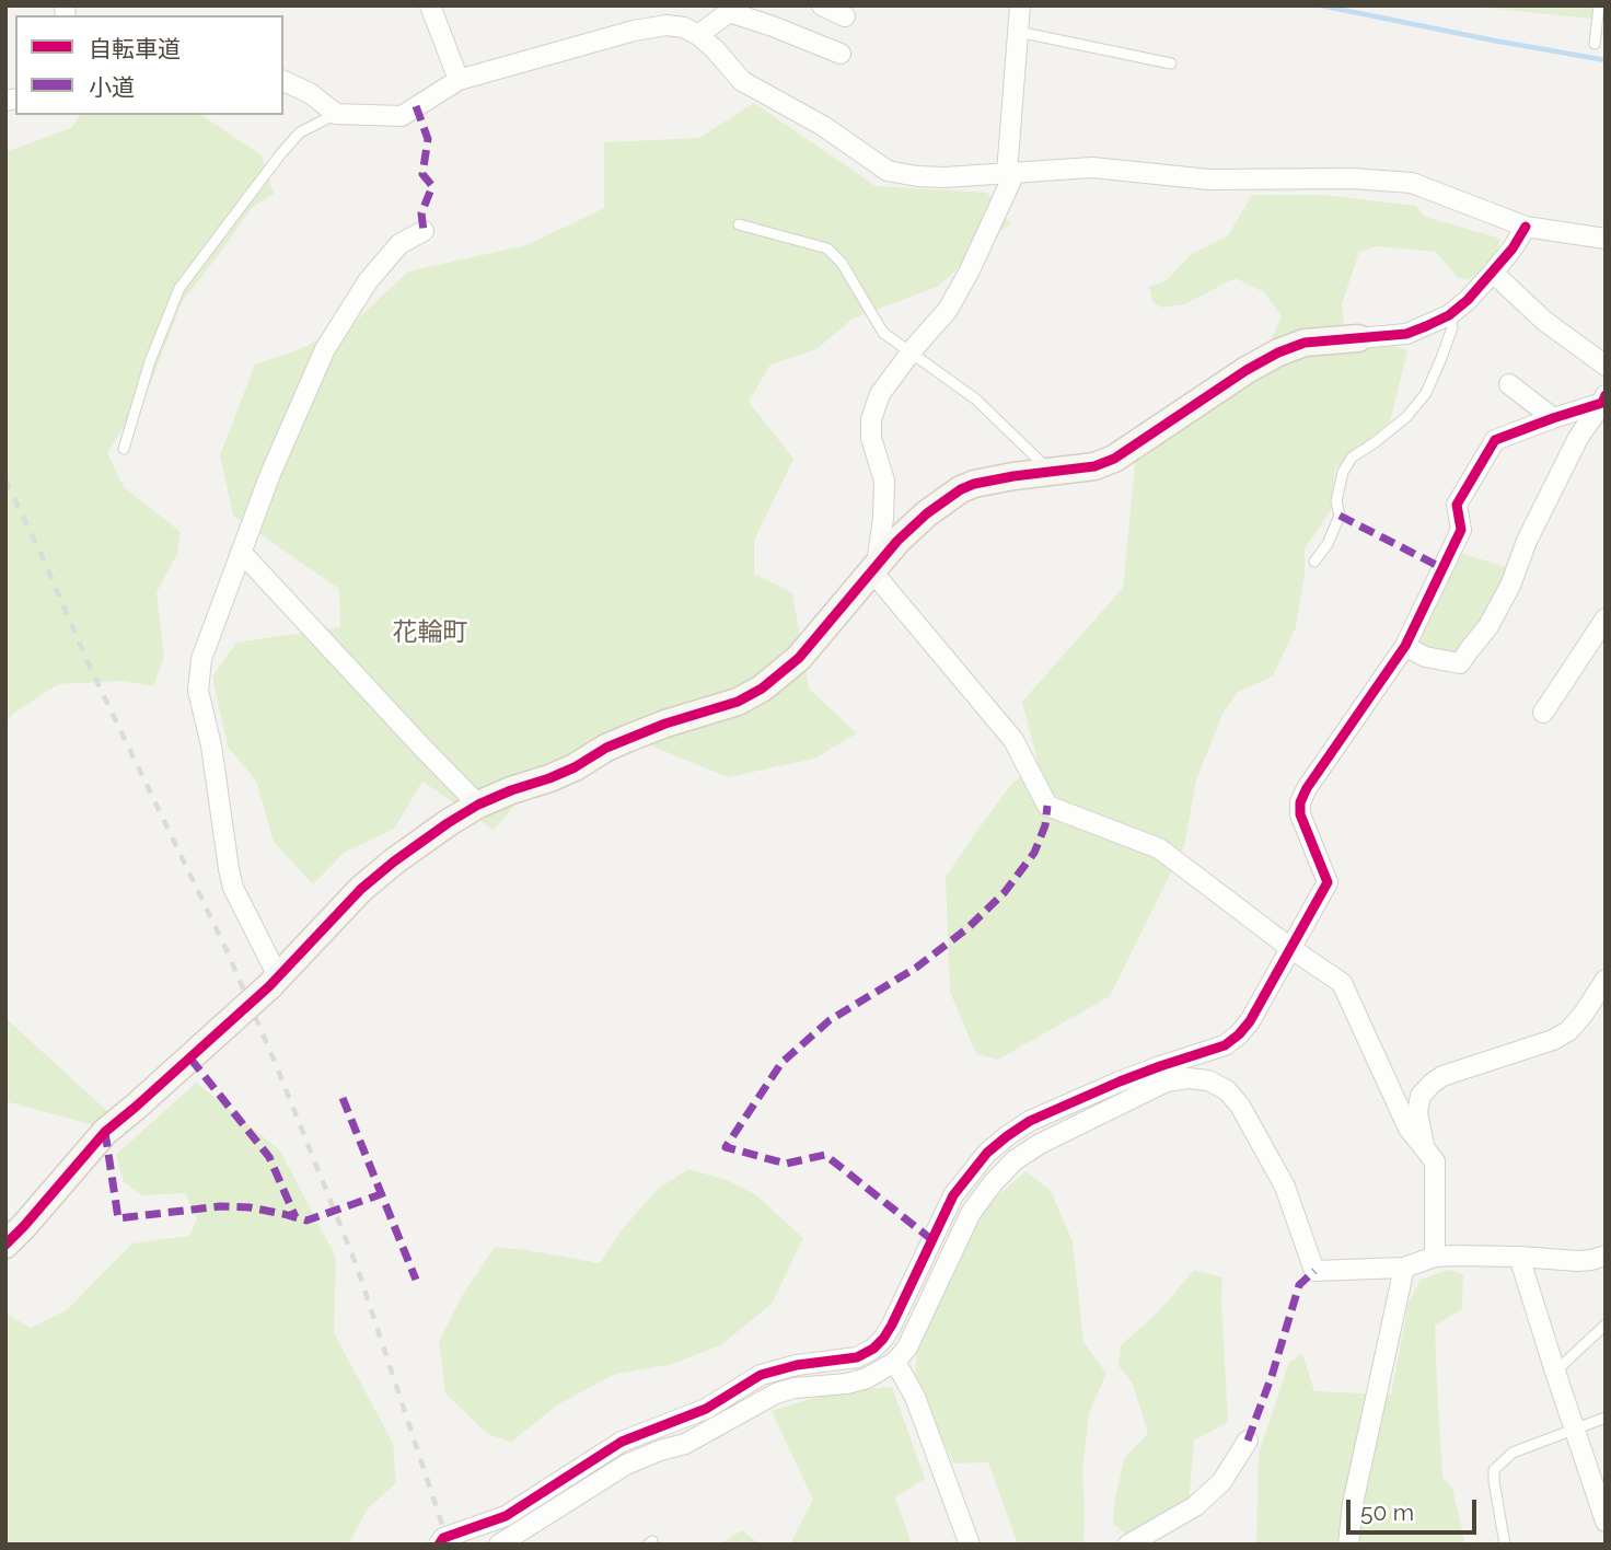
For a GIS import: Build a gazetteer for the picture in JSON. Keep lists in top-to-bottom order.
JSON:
{
  "districts": ["花輪町"],
  "legend": ["自転車道", "小道"],
  "scale_bar": "50 m"
}
